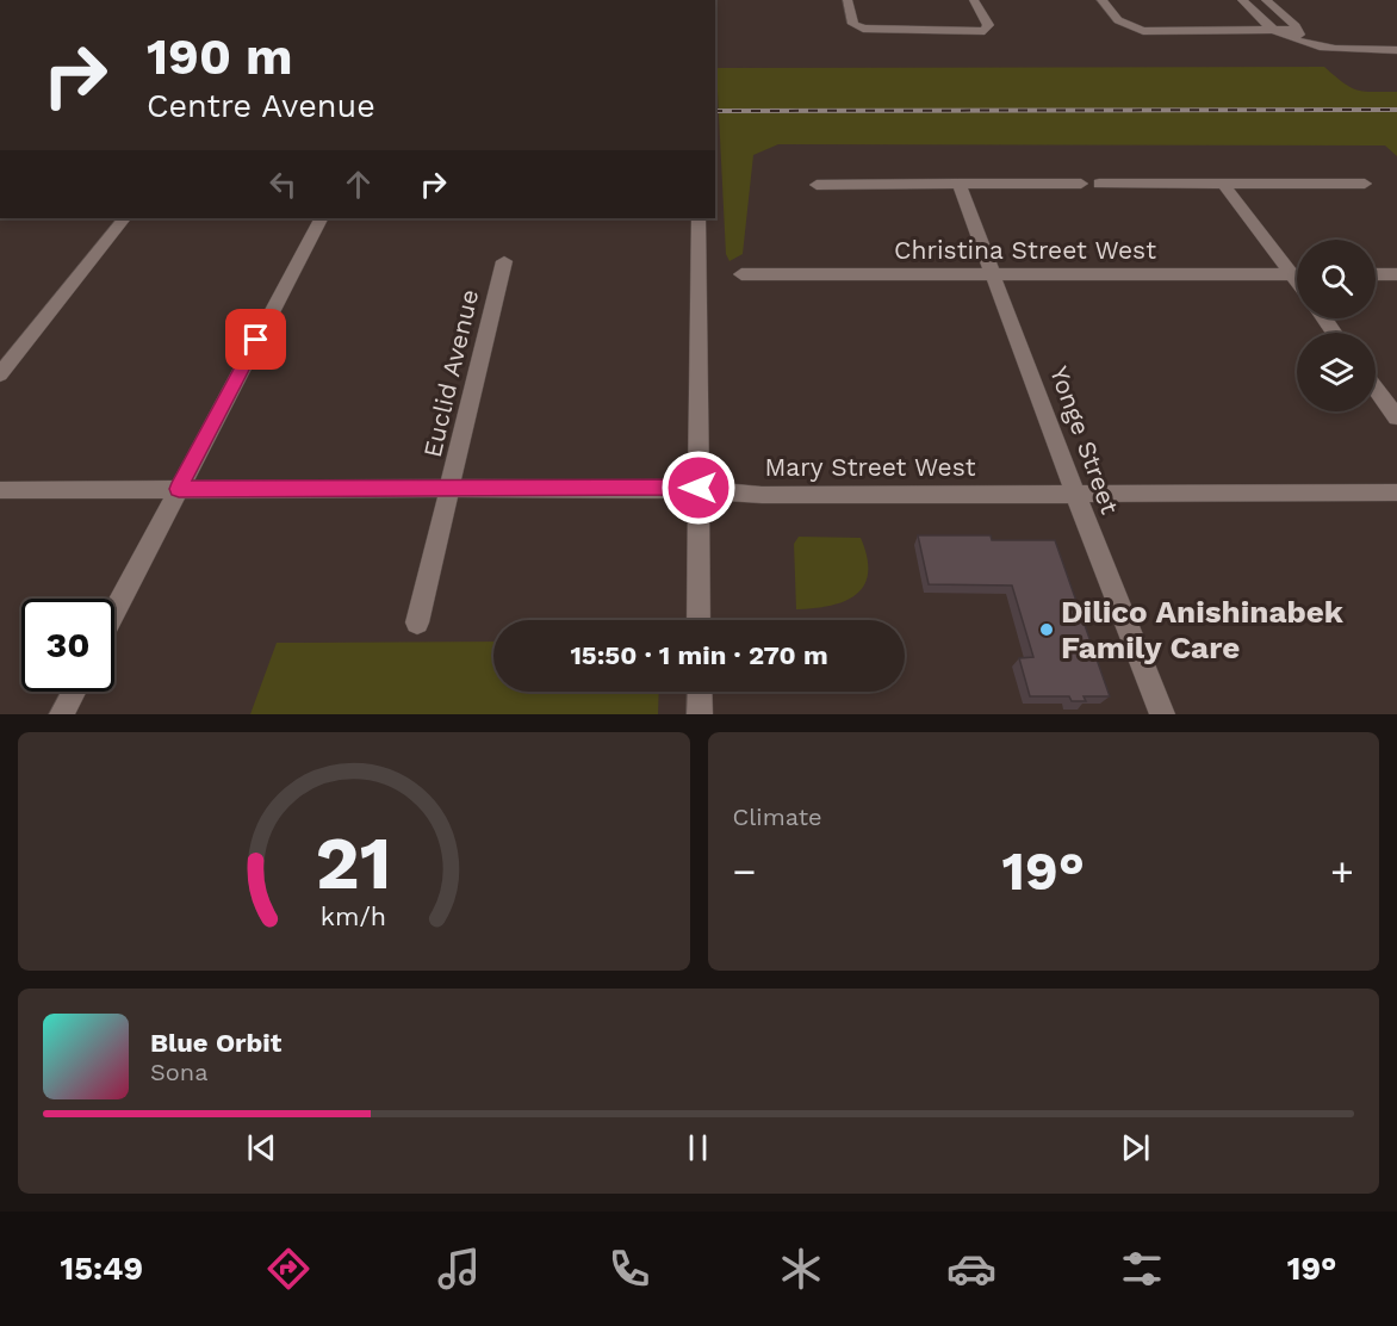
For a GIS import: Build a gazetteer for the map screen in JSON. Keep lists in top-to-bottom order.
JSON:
{
  "streets": {
    "street": [
      "Christina Street West",
      "Euclid Avenue",
      "Yonge Street",
      "Mary Street West"
    ]
  },
  "crossings": [
    ["Christina Street West", "Yonge Street"],
    ["Euclid Avenue", "Mary Street West"],
    ["Yonge Street", "Mary Street West"]
  ],
  "places": ["Dilico Anishinabek Family Care"],
  "page": {
    "turn": ["190 m", "Centre Avenue"],
    "limit": "30",
    "trip": "15:50 · 1 min · 270 m",
    "tile": "Climate",
    "heat": ["−", "19°", "+"],
    "song": ["Blue Orbit", "Sona"],
    "tabs": ["15:49", "19°"],
    "gauge": ["21", "km/h"]
  }
}
